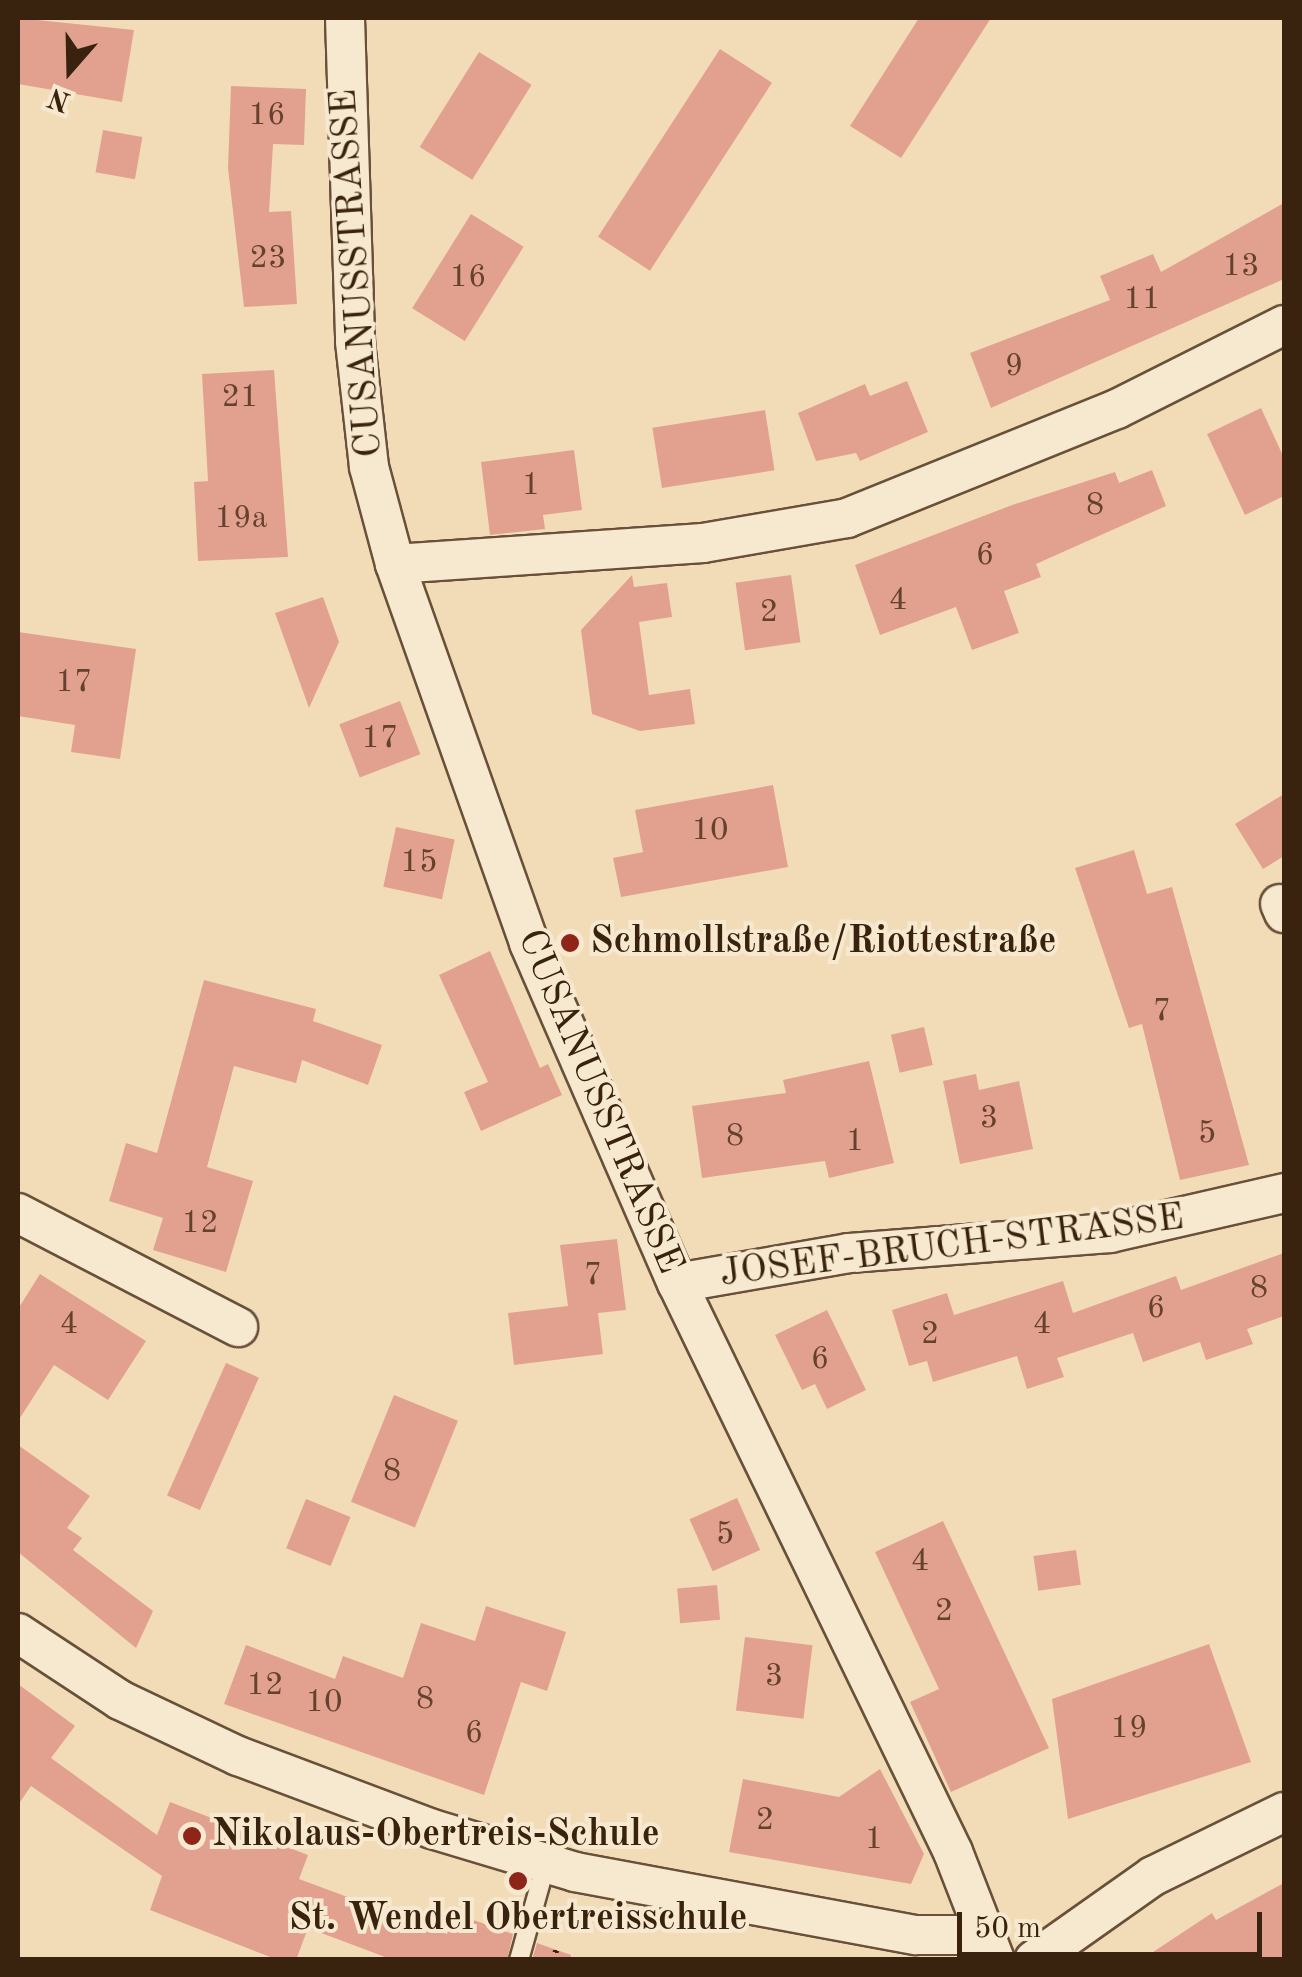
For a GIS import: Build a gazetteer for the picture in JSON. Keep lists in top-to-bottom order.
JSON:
{
  "streets": {
    "street": ["CUSANUSSTRASSE", "JOSEF-BRUCH-STRASSE"]
  },
  "crossings": [
    ["CUSANUSSTRASSE", "JOSEF-BRUCH-STRASSE"]
  ],
  "places": ["Schmollstraße/Riottestraße", "Nikolaus-Obertreis-Schule", "St. Wendel Obertreisschule"],
  "house_numbers": [
    "16",
    "23",
    "13",
    "16",
    "11",
    "9",
    "21",
    "1",
    "8",
    "19a",
    "6",
    "4",
    "2",
    "17",
    "17",
    "10",
    "15",
    "7",
    "3",
    "5",
    "8",
    "1",
    "12",
    "7",
    "8",
    "6",
    "4",
    "4",
    "2",
    "6",
    "8",
    "5",
    "4",
    "2",
    "3",
    "12",
    "8",
    "10",
    "19",
    "6",
    "2",
    "1"
  ],
  "scale_bar": "50 m",
  "north": "bottom"
}
